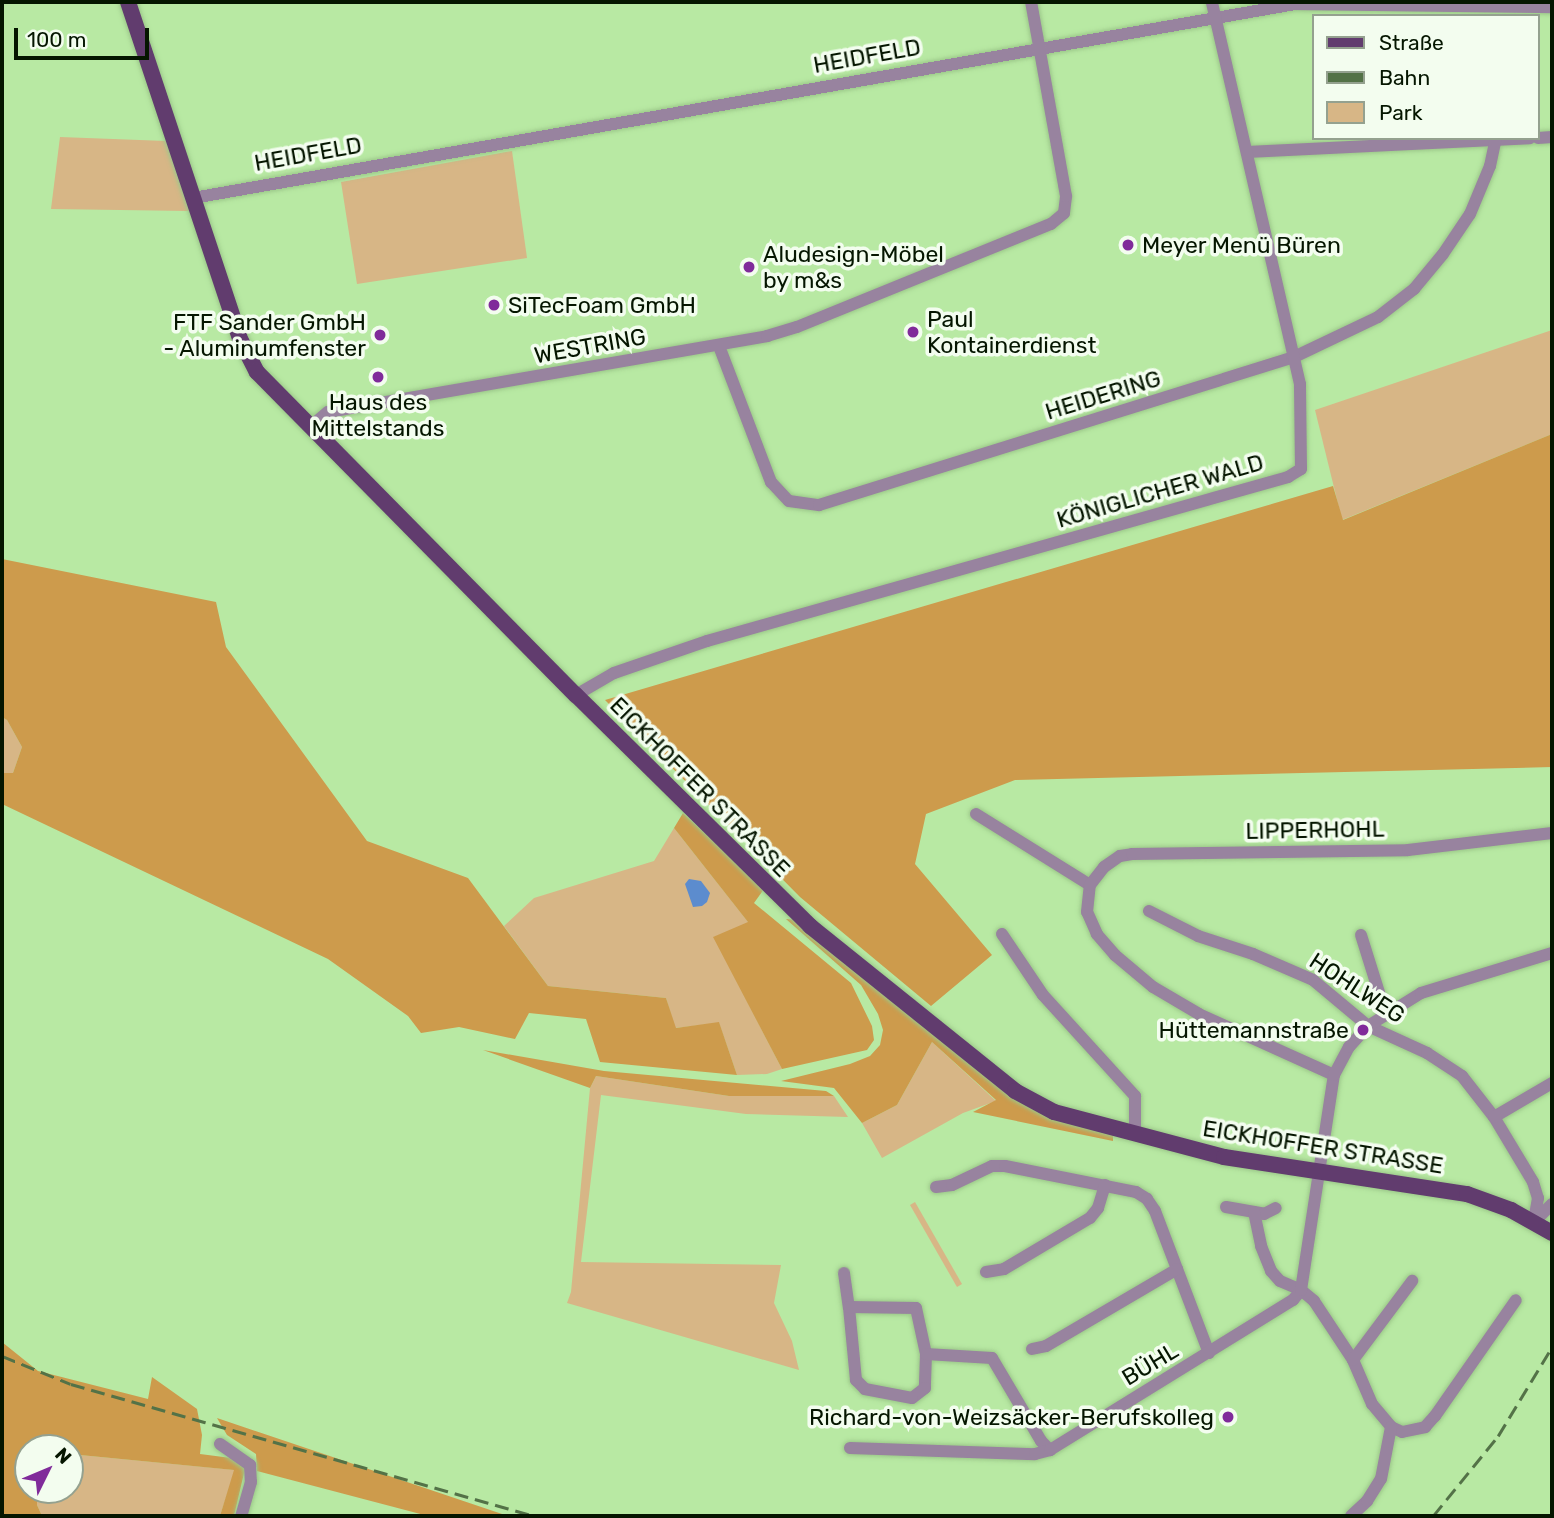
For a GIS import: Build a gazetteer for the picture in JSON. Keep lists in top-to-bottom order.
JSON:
{
  "streets": {
    "main road": ["EICKHOFFER STRASSE"],
    "street": [
      "HEIDFELD",
      "WESTRING",
      "HEIDERING",
      "KÖNIGLICHER WALD",
      "LIPPERHOHL",
      "HOHLWEG",
      "BÜHL"
    ]
  },
  "crossings": [
    ["HEIDFELD", "WESTRING"],
    ["HEIDFELD", "KÖNIGLICHER WALD"],
    ["HEIDFELD", "EICKHOFFER STRASSE"],
    ["WESTRING", "HEIDERING"],
    ["WESTRING", "EICKHOFFER STRASSE"],
    ["HEIDERING", "KÖNIGLICHER WALD"],
    ["KÖNIGLICHER WALD", "EICKHOFFER STRASSE"],
    ["EICKHOFFER STRASSE", "HOHLWEG"]
  ],
  "places": [
    "Meyer Menü Büren",
    "Aludesign-Möbel by m&s",
    "SiTecFoam GmbH",
    "Paul Kontainerdienst",
    "FTF Sander GmbH - Aluminumfenster",
    "Haus des Mittelstands",
    "Hüttemannstraße",
    "Richard-von-Weizsäcker-Berufskolleg"
  ],
  "legend": ["Straße", "Bahn", "Park"],
  "scale_bar": "100 m",
  "north": "top right"
}
